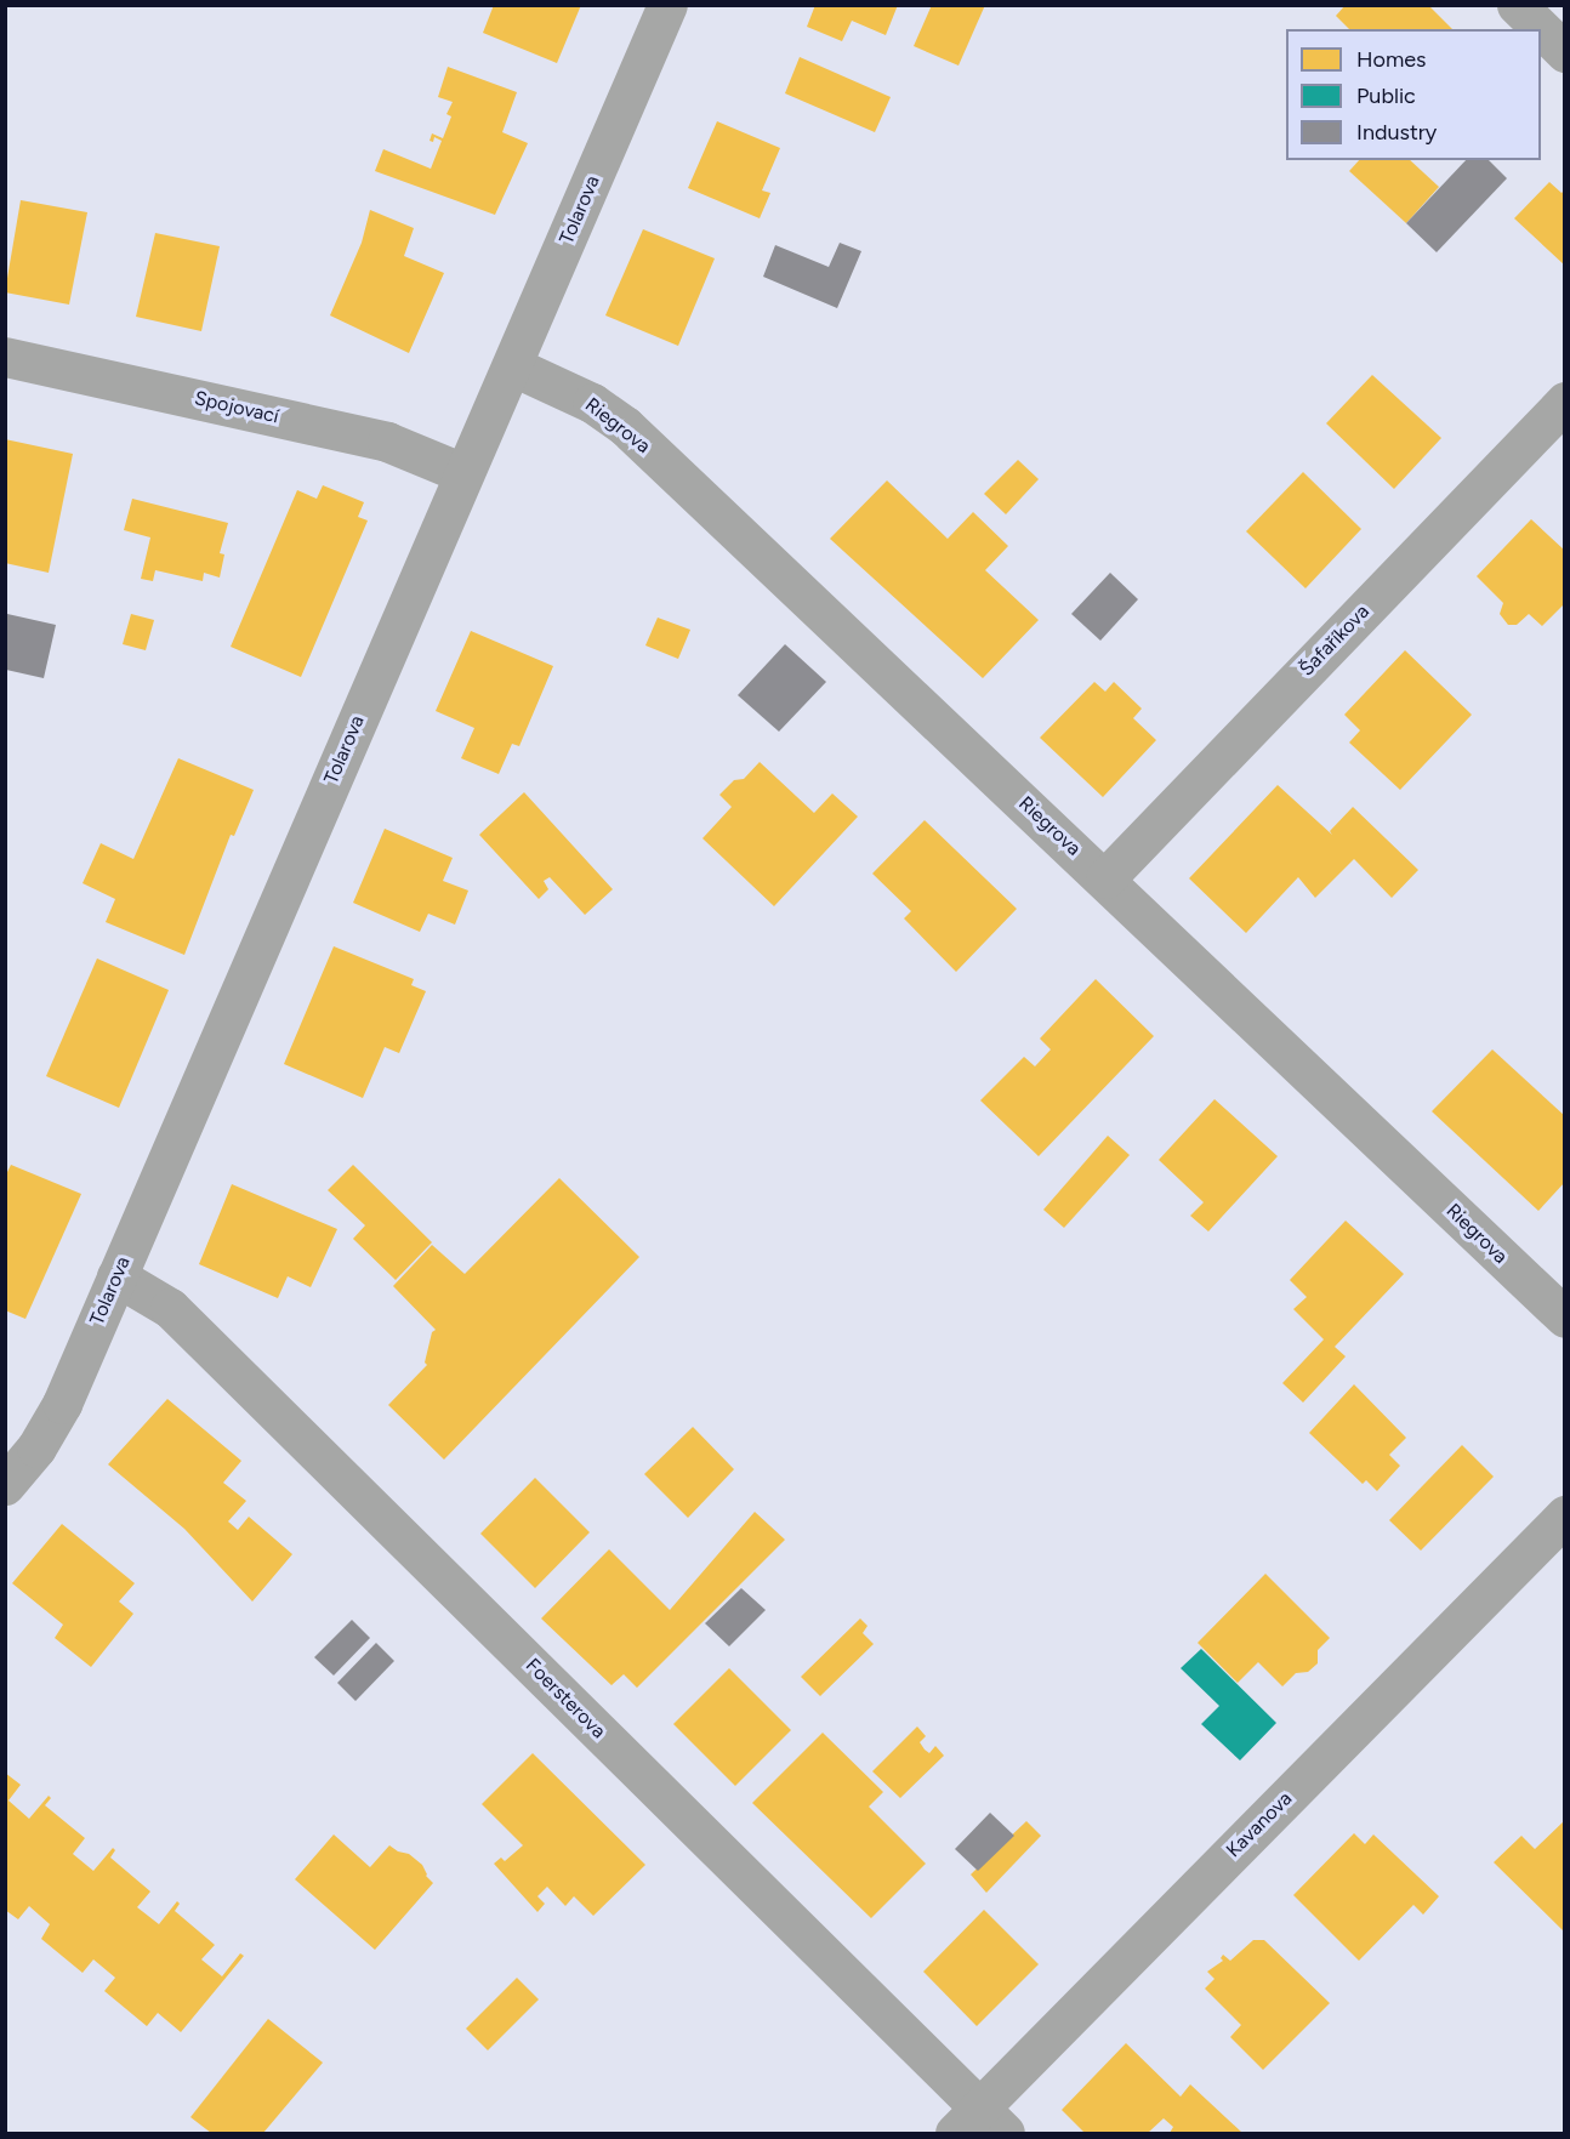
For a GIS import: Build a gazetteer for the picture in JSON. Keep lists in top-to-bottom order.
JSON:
{
  "streets": {
    "street": [
      "Tolarova",
      "Spojovací",
      "Riegrova",
      "Šafaříkova",
      "Foersterova",
      "Kavanova"
    ]
  },
  "crossings": [
    ["Tolarova", "Spojovací"],
    ["Tolarova", "Riegrova"],
    ["Tolarova", "Foersterova"],
    ["Riegrova", "Šafaříkova"],
    ["Foersterova", "Kavanova"]
  ],
  "legend": ["Homes", "Public", "Industry"]
}
